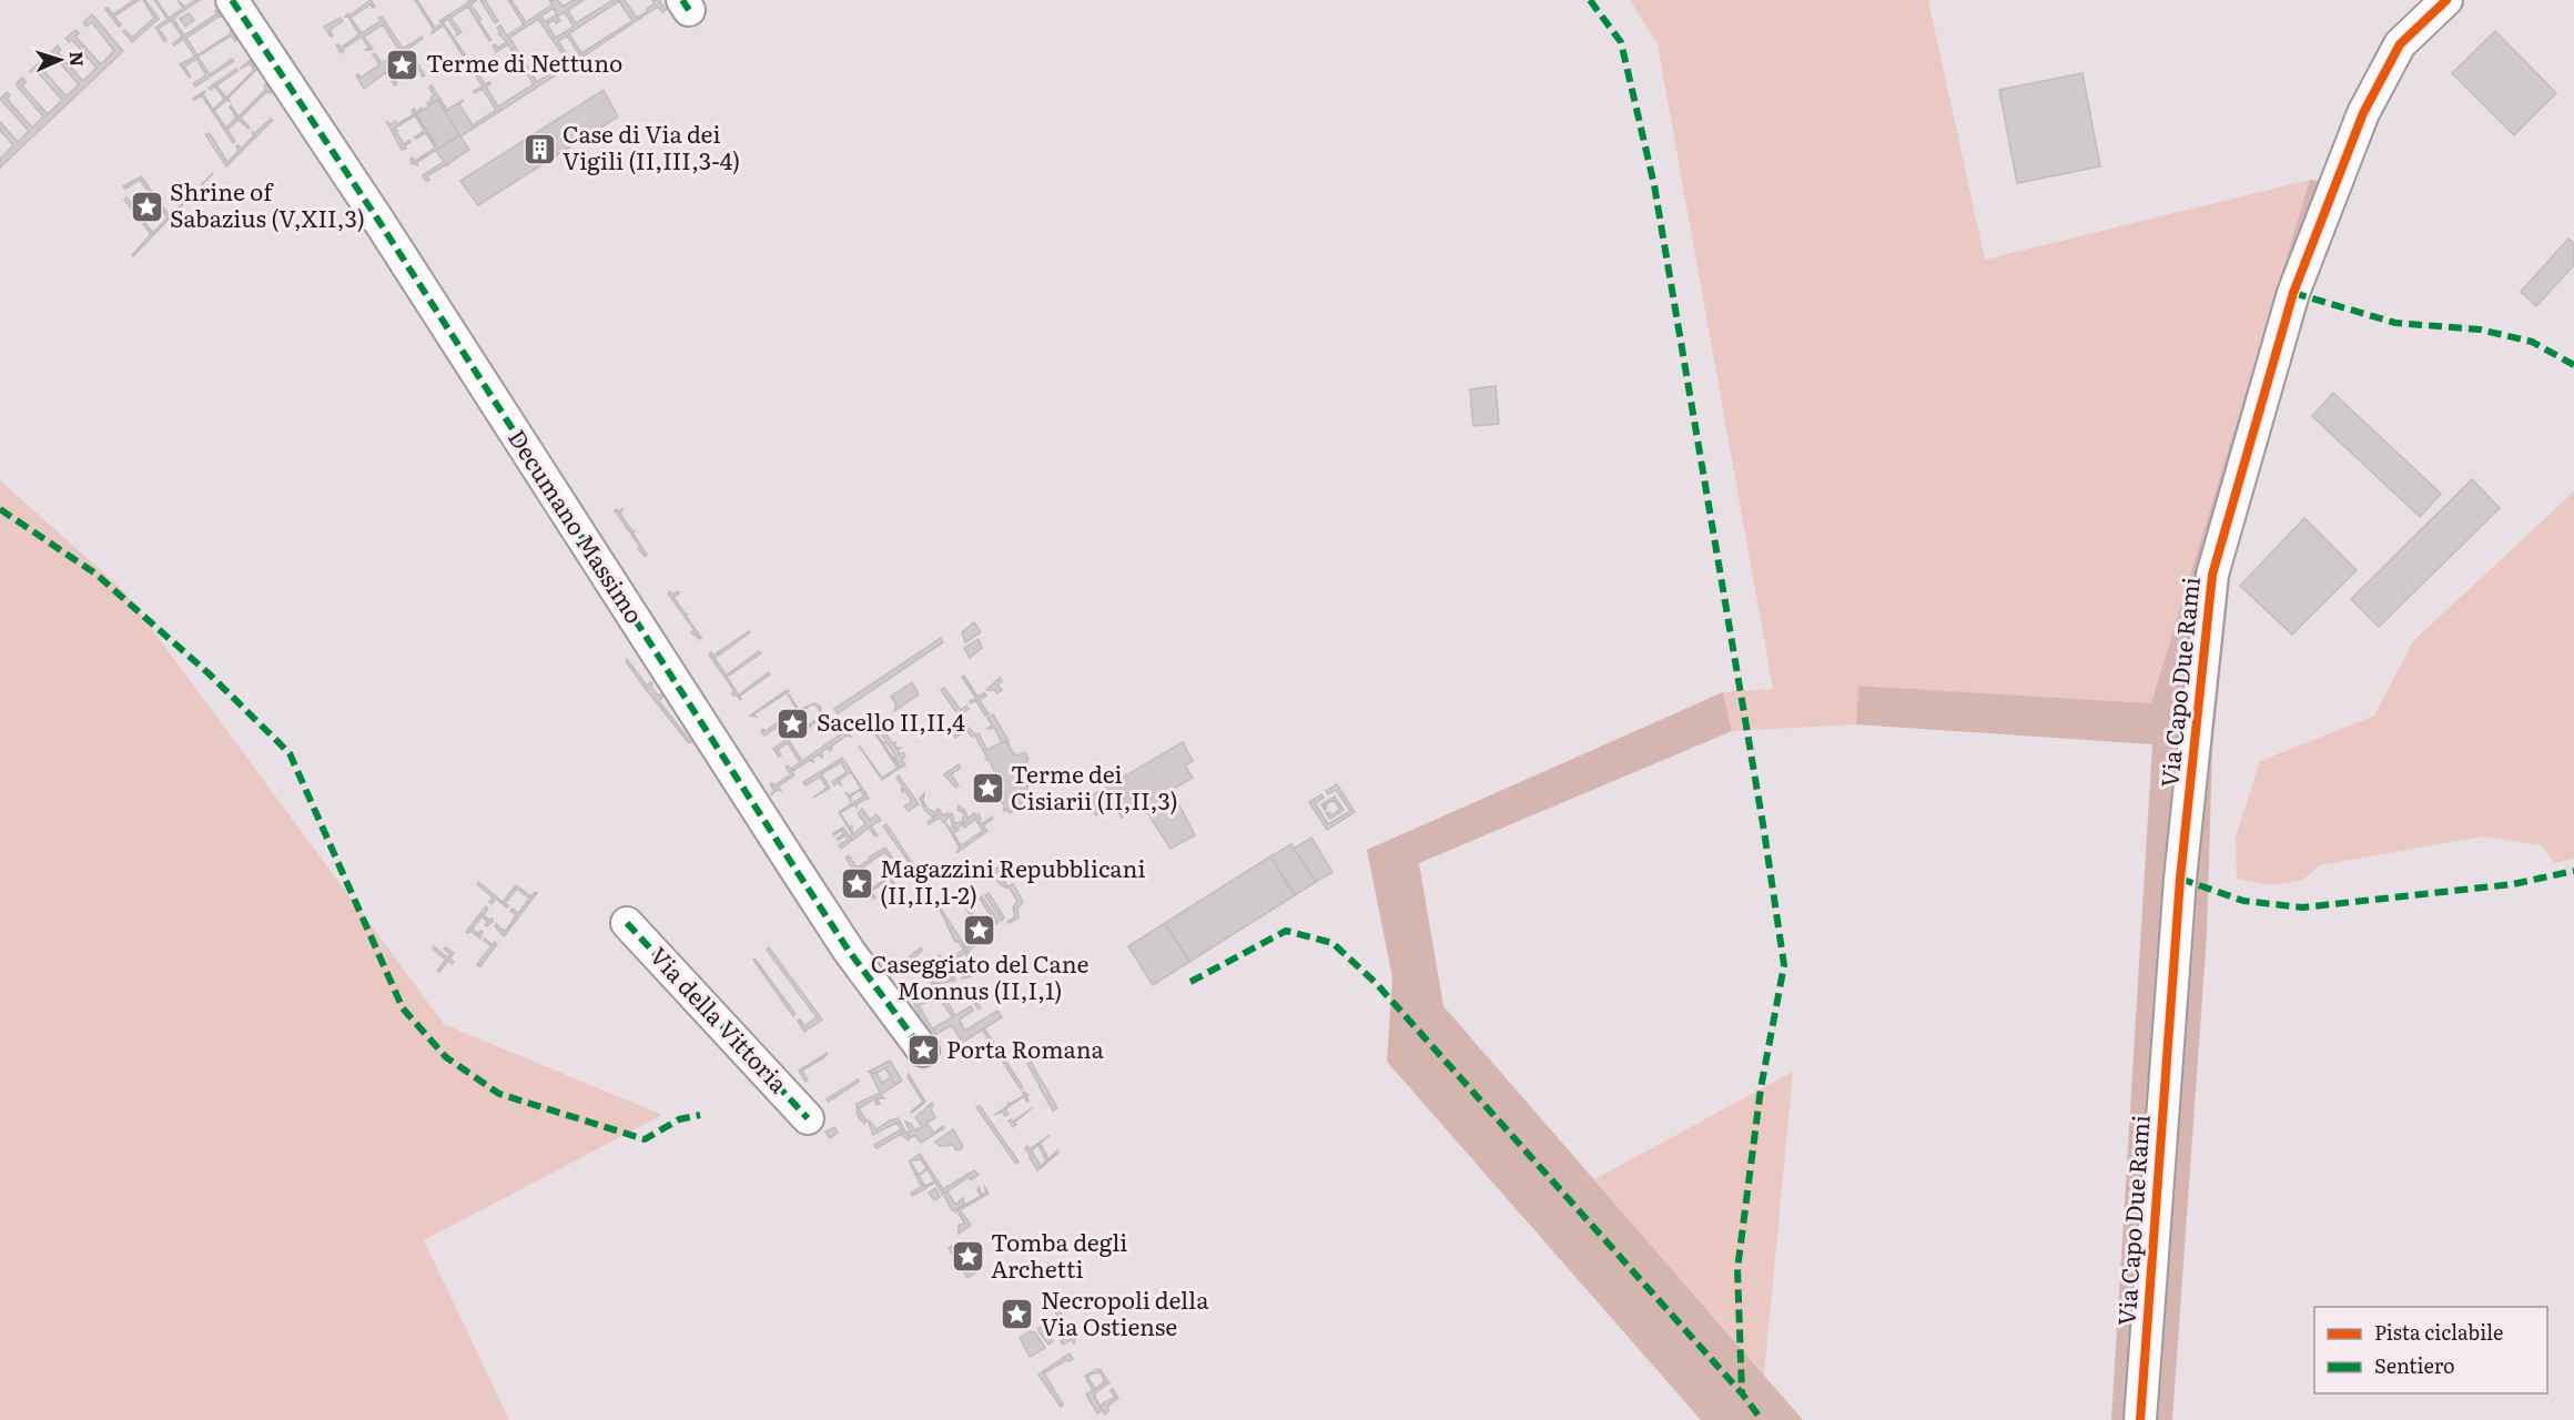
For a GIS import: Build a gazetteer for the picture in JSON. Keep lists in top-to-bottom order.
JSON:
{
  "streets": {
    "street": ["Decumano Massimo", "Via Capo Due Rami", "Via della Vittoria"]
  },
  "places": {
    "place": [
      "Terme di Nettuno",
      "Shrine of Sabazius (V,XII,3)",
      "Sacello II,II,4",
      "Terme dei Cisiarii (II,II,3)",
      "Magazzini Repubblicani (II,II,1-2)",
      "Caseggiato del Cane Monnus (II,I,1)",
      "Porta Romana",
      "Tomba degli Archetti",
      "Necropoli della Via Ostiense"
    ],
    "building": ["Case di Via dei Vigili (II,III,3-4)"]
  },
  "legend": ["Pista ciclabile", "Sentiero"],
  "north": "right"
}
